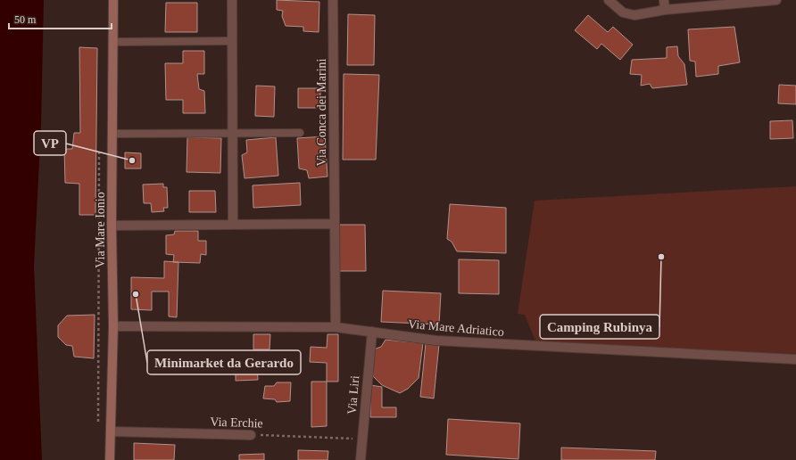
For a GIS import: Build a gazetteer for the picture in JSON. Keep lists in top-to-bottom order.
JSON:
{
  "streets": {
    "main road": ["Via Mare Ionio"],
    "street": [
      "Via Conca dei Marini",
      "Via Mare Adriatico",
      "Via Liri",
      "Via Erchie"
    ]
  },
  "crossings": [
    ["Via Conca dei Marini", "Via Mare Adriatico"],
    ["Via Mare Ionio", "Via Mare Adriatico"],
    ["Via Mare Ionio", "Via Erchie"],
    ["Via Mare Adriatico", "Via Liri"],
    ["Via Liri", "Via Erchie"]
  ],
  "places": ["VP", "Camping Rubinya", "Minimarket da Gerardo"],
  "scale_bar": "50 m"
}
